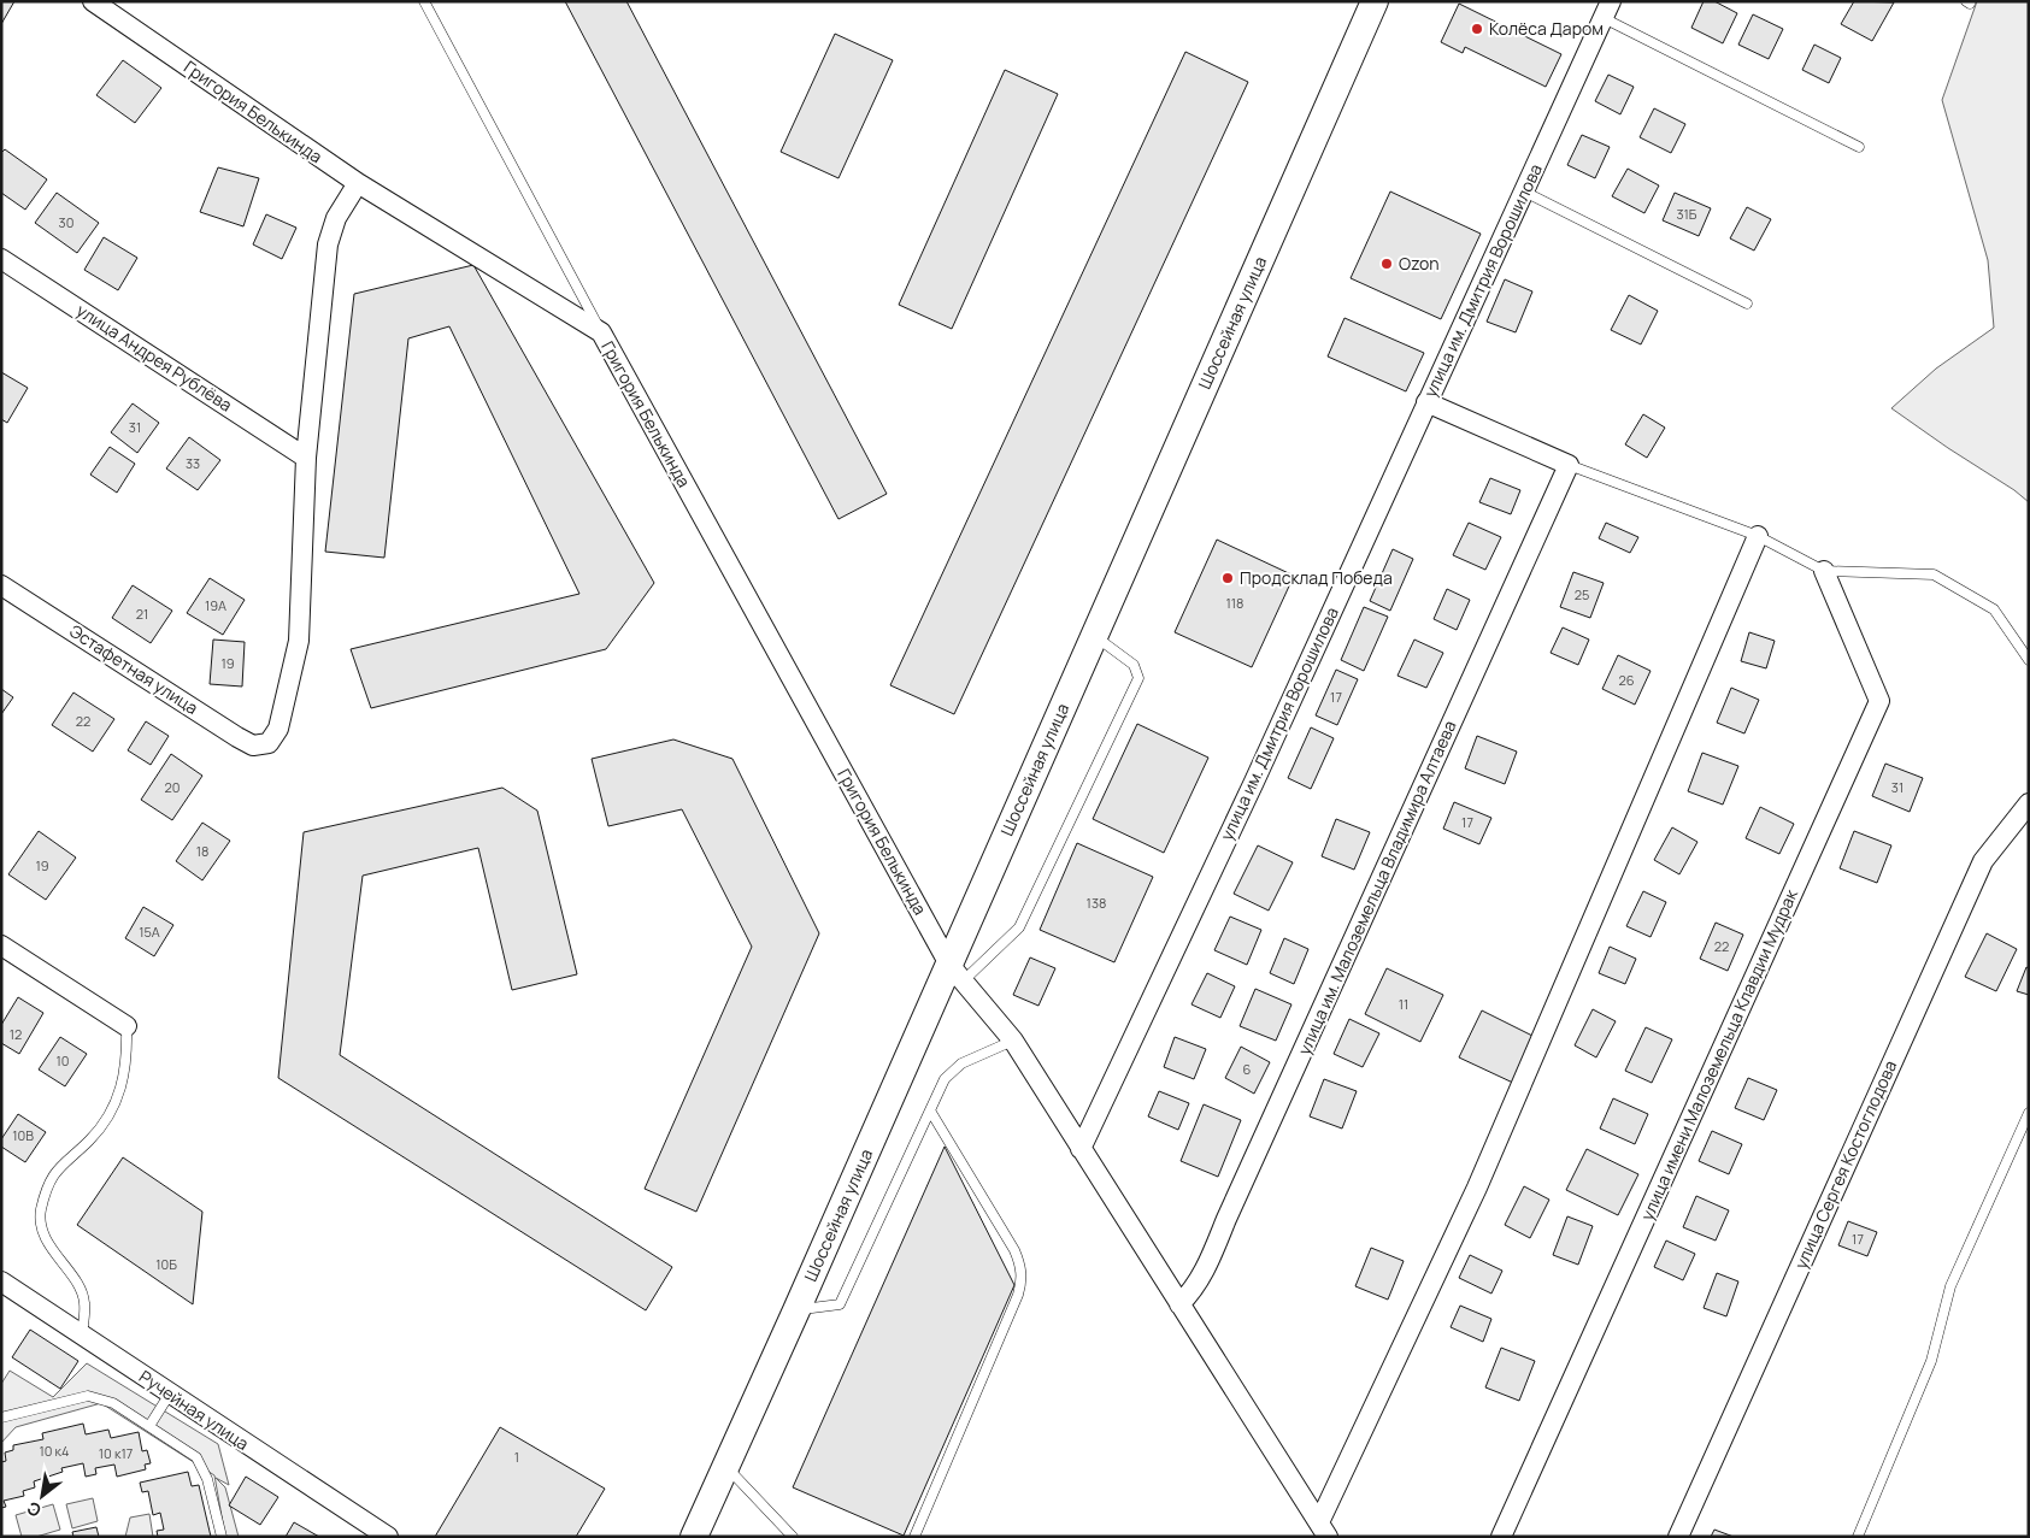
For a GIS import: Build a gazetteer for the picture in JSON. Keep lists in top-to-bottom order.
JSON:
{
  "streets": {
    "street": [
      "Григория Белькинда",
      "улица им. Дмитрия Ворошилова",
      "Шоссейная улица",
      "улица Андрея Рублёва",
      "Эстафетная улица",
      "улица им. Малоземельца Владимира Алтаева",
      "улица имени Малоземельца Клавдии Мудрак",
      "улица Сергея Костоглодова",
      "Ручейная улица"
    ]
  },
  "crossings": [
    ["Григория Белькинда", "улица им. Дмитрия Ворошилова"],
    ["Григория Белькинда", "Шоссейная улица"],
    ["Григория Белькинда", "улица им. Малоземельца Владимира Алтаева"],
    ["улица Андрея Рублёва", "Эстафетная улица"]
  ],
  "places": ["Колёса Даром", "Ozon", "Продсклад Победа"],
  "house_numbers": [
    "31Б",
    "30",
    "31",
    "33",
    "25",
    "118",
    "19А",
    "21",
    "19",
    "26",
    "17",
    "22",
    "20",
    "31",
    "17",
    "18",
    "19",
    "138",
    "15А",
    "22",
    "11",
    "12",
    "10",
    "6",
    "10В",
    "17",
    "10Б",
    "10 к4",
    "10 к17",
    "1"
  ],
  "north": "bottom left"
}
